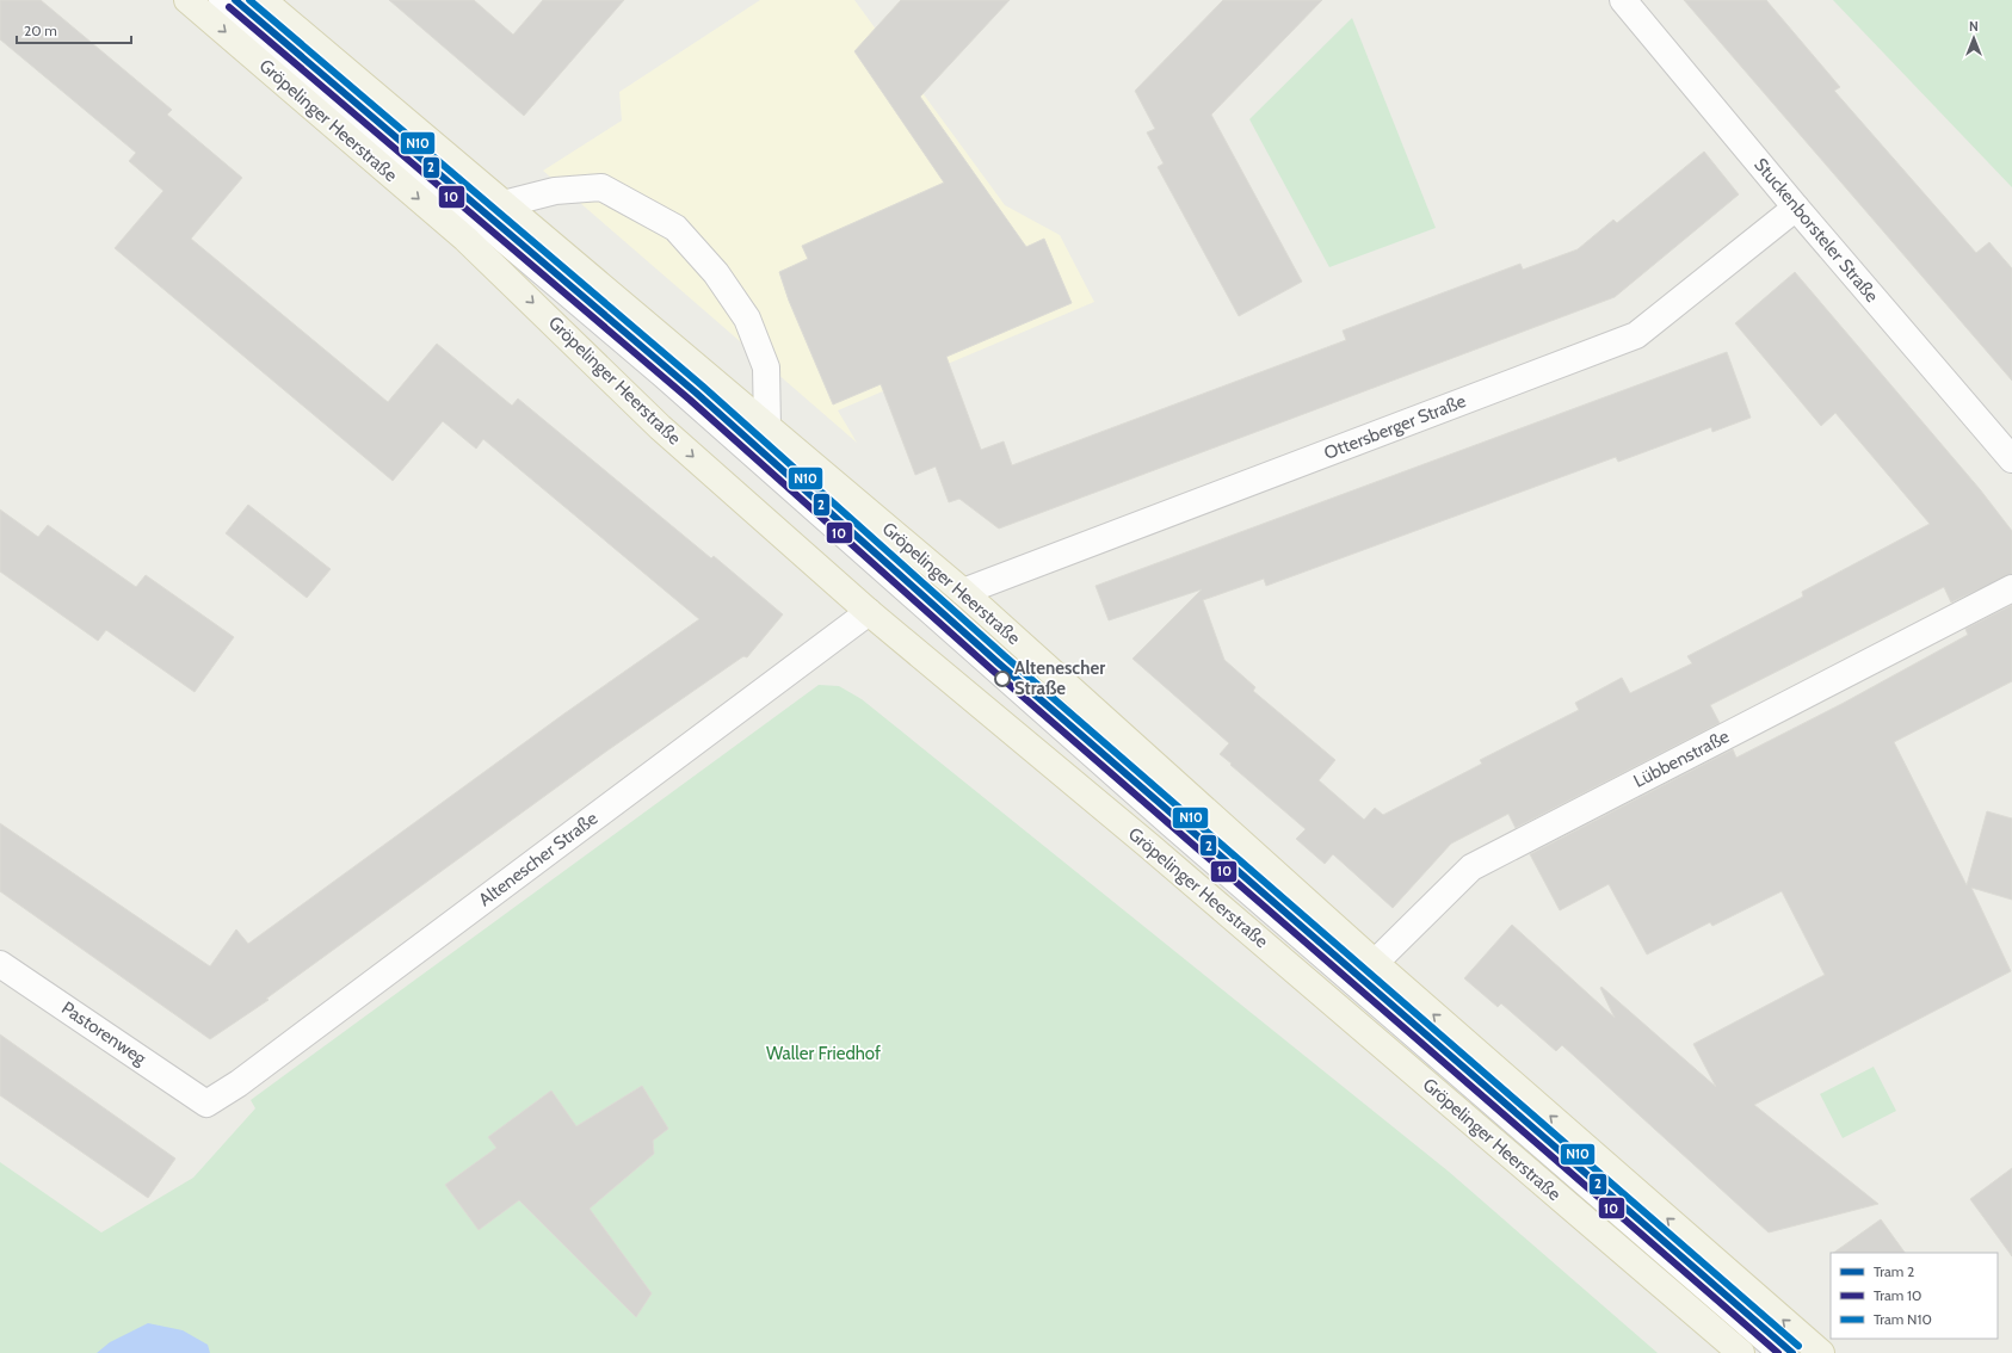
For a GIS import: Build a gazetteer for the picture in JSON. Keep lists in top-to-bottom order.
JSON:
{
  "streets": {
    "main road": ["Gröpelinger Heerstraße"],
    "street": [
      "Stuckenborsteler Straße",
      "Ottersberger Straße",
      "Lübbenstraße",
      "Altenescher Straße",
      "Pastorenweg"
    ]
  },
  "crossings": [
    ["Gröpelinger Heerstraße", "Ottersberger Straße"],
    ["Gröpelinger Heerstraße", "Lübbenstraße"],
    ["Gröpelinger Heerstraße", "Altenescher Straße"],
    ["Stuckenborsteler Straße", "Ottersberger Straße"],
    ["Altenescher Straße", "Pastorenweg"]
  ],
  "parks": ["Waller Friedhof"],
  "places": ["Altenescher Straße"],
  "lines": ["tram line 2", "tram line N10", "tram line 10"],
  "legend": ["Tram 2", "Tram 10", "Tram N10"],
  "scale_bar": "20 m",
  "north": "top"
}
